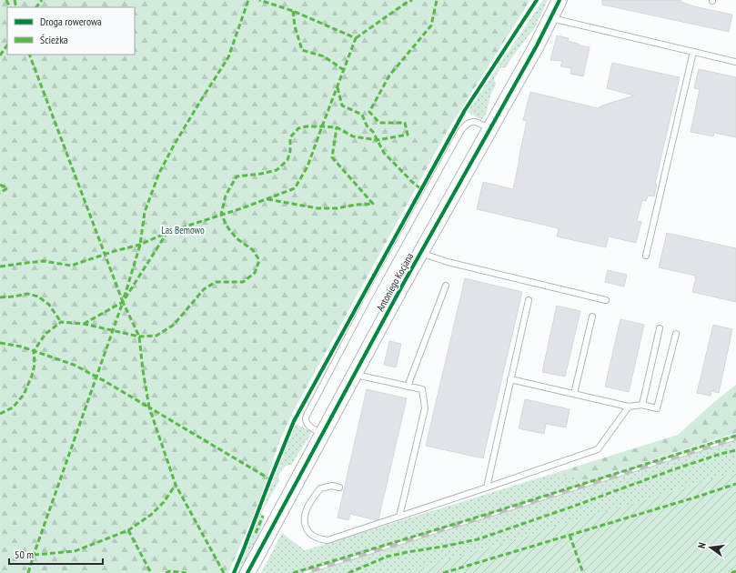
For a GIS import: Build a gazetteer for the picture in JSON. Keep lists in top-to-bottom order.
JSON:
{
  "streets": {
    "street": ["Antoniego Kocjana"]
  },
  "parks": ["Las Bemowo"],
  "legend": ["Droga rowerowa", "Ścieżka"],
  "scale_bar": "50 m",
  "north": "left"
}
